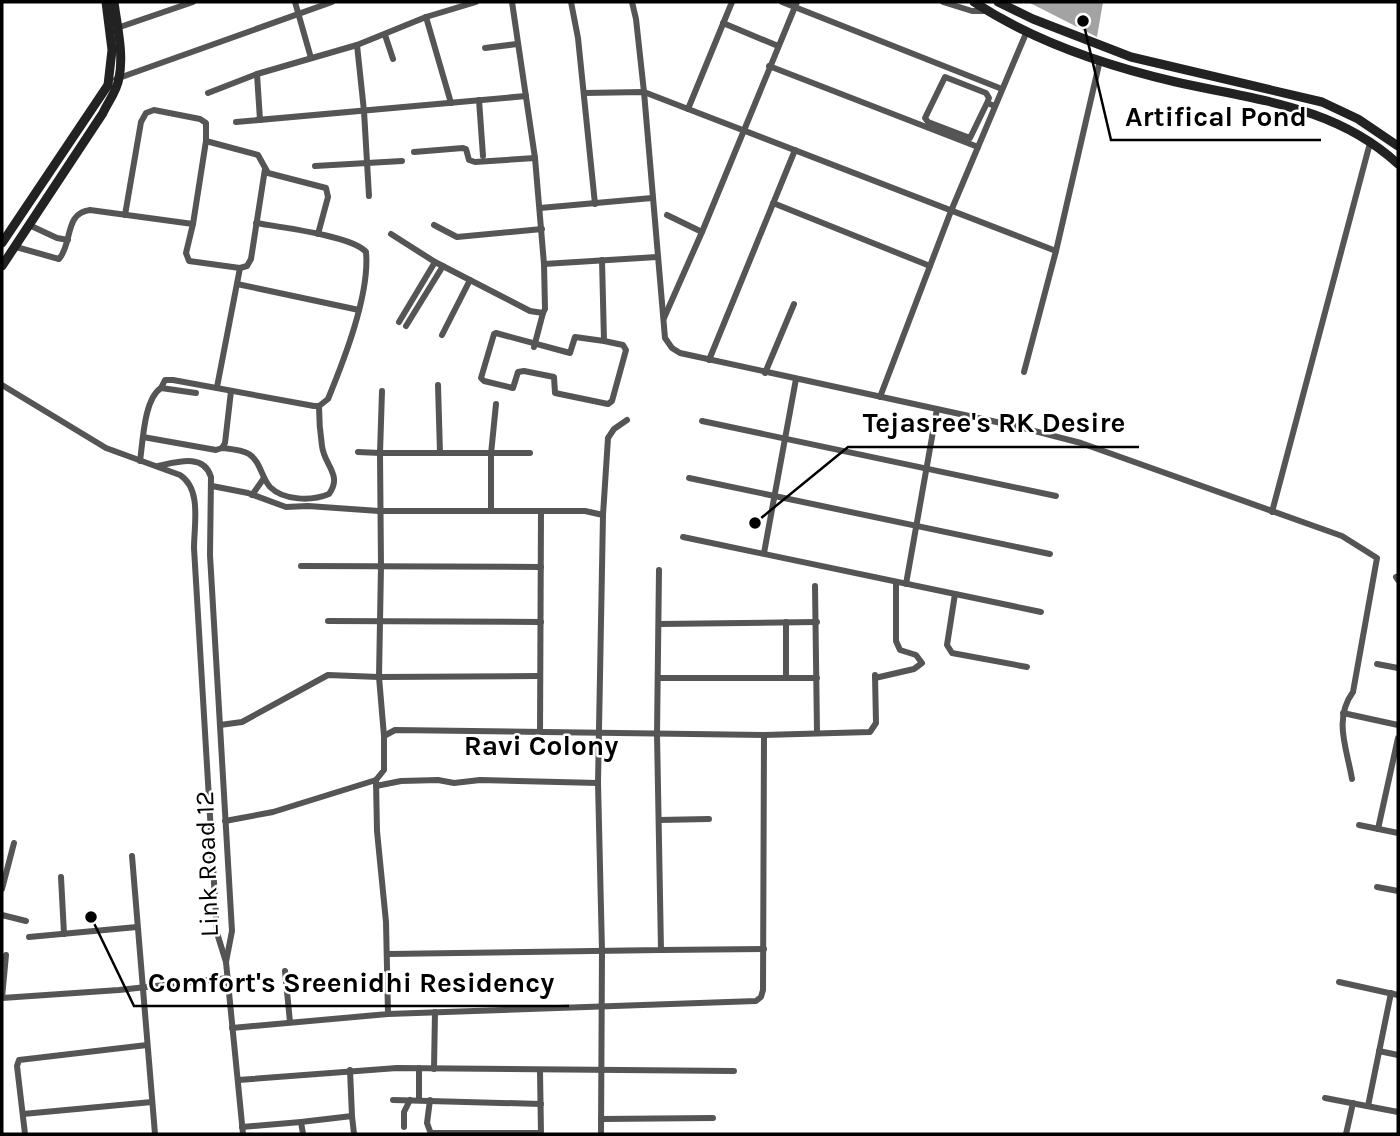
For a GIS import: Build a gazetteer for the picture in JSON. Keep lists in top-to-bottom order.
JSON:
{
  "streets": {
    "street": ["Link Road 12"]
  },
  "districts": ["Ravi Colony"],
  "places": ["Artifical Pond", "Tejasree's RK Desire", "Comfort's Sreenidhi Residency"]
}
